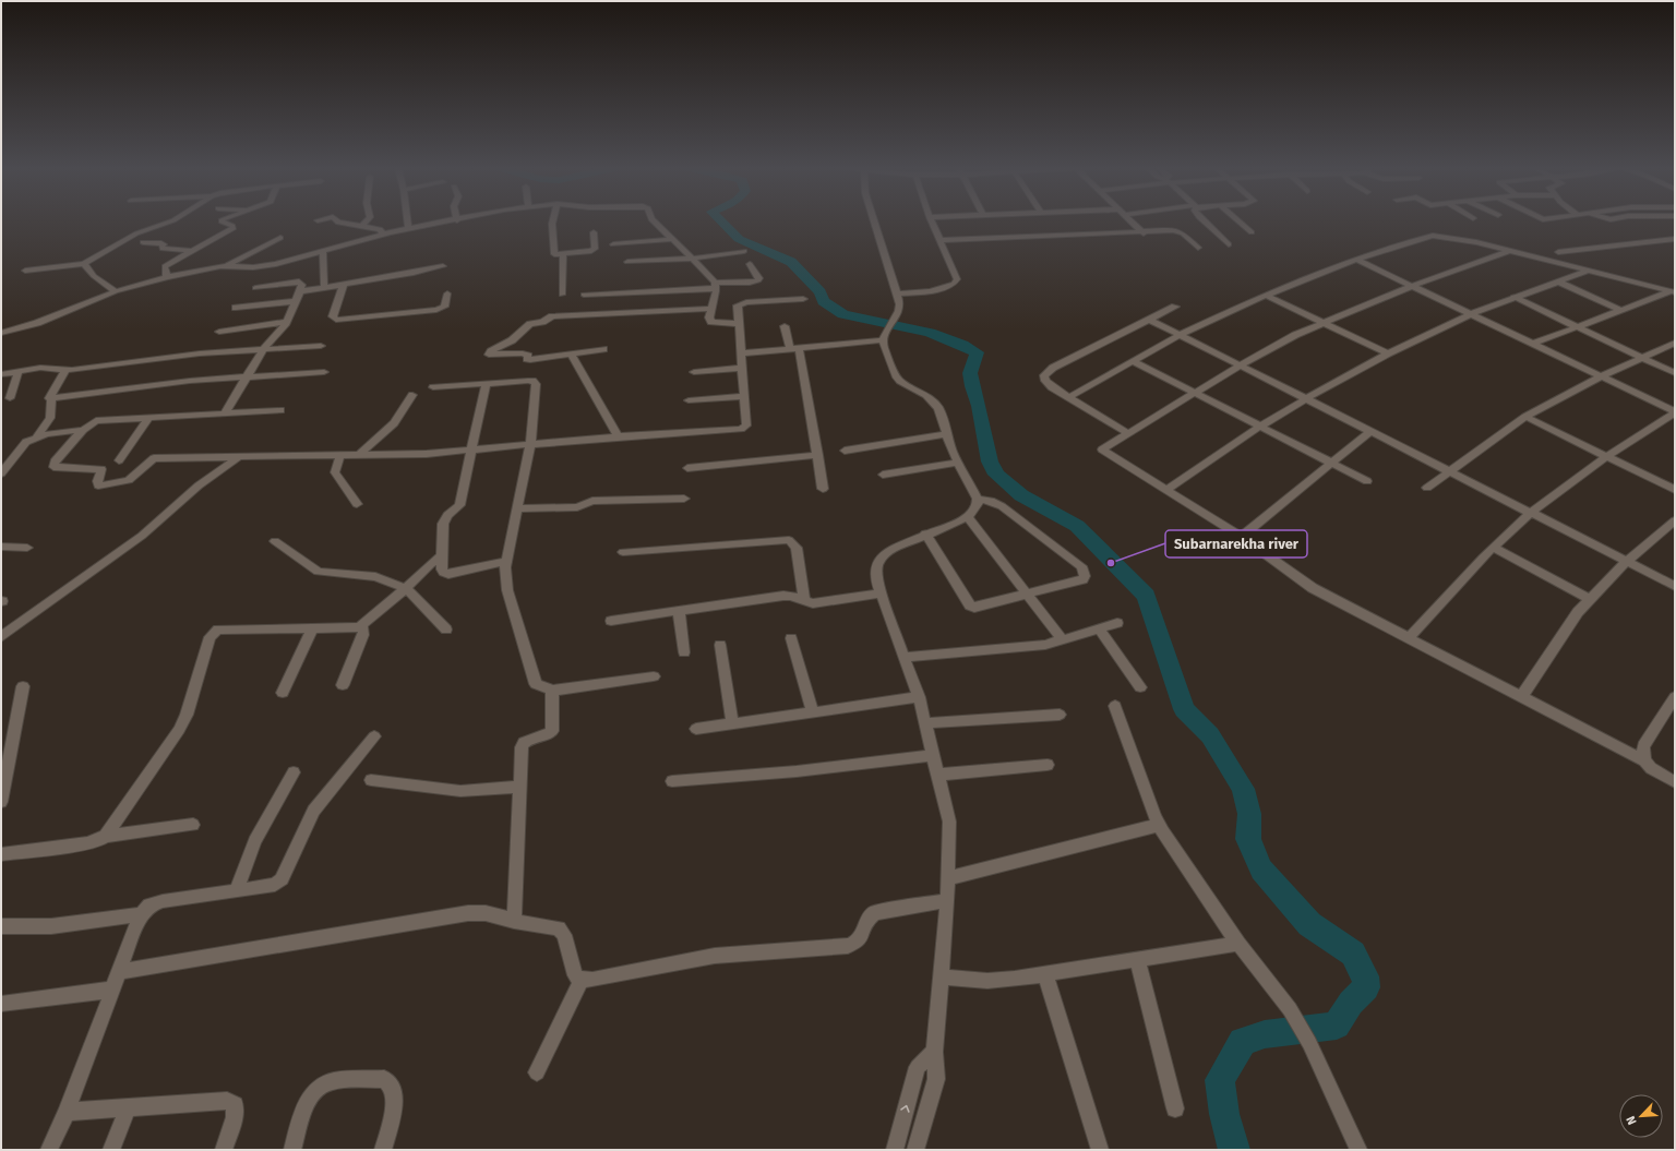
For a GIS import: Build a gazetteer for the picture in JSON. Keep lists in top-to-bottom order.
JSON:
{
  "places": ["Subarnarekha river"],
  "north": "bottom left"
}
